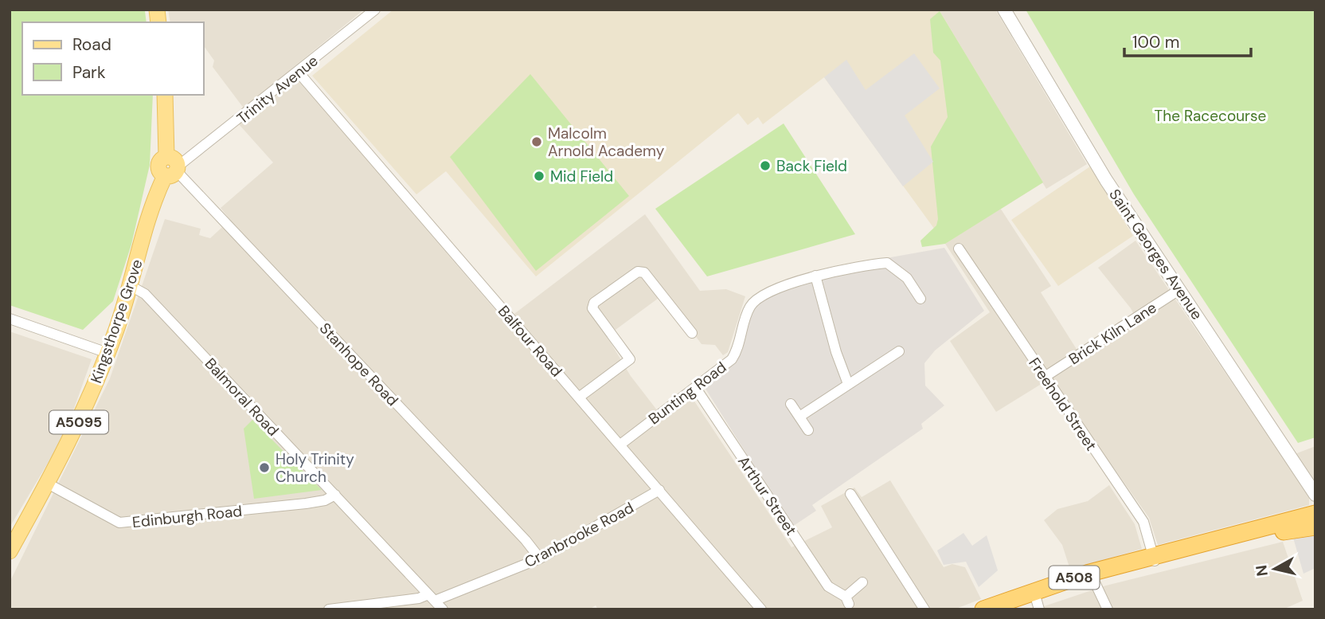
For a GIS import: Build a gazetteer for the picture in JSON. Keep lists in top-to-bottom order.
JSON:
{
  "streets": {
    "highway": ["A508"],
    "main road": ["Kingsthorpe Grove", "A5095"],
    "street": [
      "Trinity Avenue",
      "Saint Georges Avenue",
      "Brick Kiln Lane",
      "Balfour Road",
      "Stanhope Road",
      "Bunting Road",
      "Balmoral Road",
      "Freehold Street",
      "Arthur Street",
      "Edinburgh Road",
      "Cranbrooke Road"
    ]
  },
  "crossings": [
    ["Trinity Avenue", "Kingsthorpe Grove"],
    ["Trinity Avenue", "Balfour Road"],
    ["Trinity Avenue", "Stanhope Road"],
    ["Trinity Avenue", "A5095"],
    ["Saint Georges Avenue", "Brick Kiln Lane"],
    ["Kingsthorpe Grove", "Stanhope Road"],
    ["Kingsthorpe Grove", "Balmoral Road"],
    ["Kingsthorpe Grove", "A5095"],
    ["Kingsthorpe Grove", "Edinburgh Road"],
    ["Brick Kiln Lane", "Freehold Street"],
    ["Balfour Road", "Bunting Road"],
    ["Balfour Road", "Cranbrooke Road"],
    ["Stanhope Road", "A5095"],
    ["Stanhope Road", "Cranbrooke Road"],
    ["Bunting Road", "Arthur Street"],
    ["Balmoral Road", "Edinburgh Road"],
    ["Balmoral Road", "Cranbrooke Road"],
    ["Freehold Street", "A508"]
  ],
  "parks": ["The Racecourse"],
  "places": [
    "Malcolm Arnold Academy",
    "Back Field",
    "Mid Field",
    "Holy Trinity Church"
  ],
  "legend": ["Road", "Park"],
  "scale_bar": "100 m",
  "north": "left"
}
